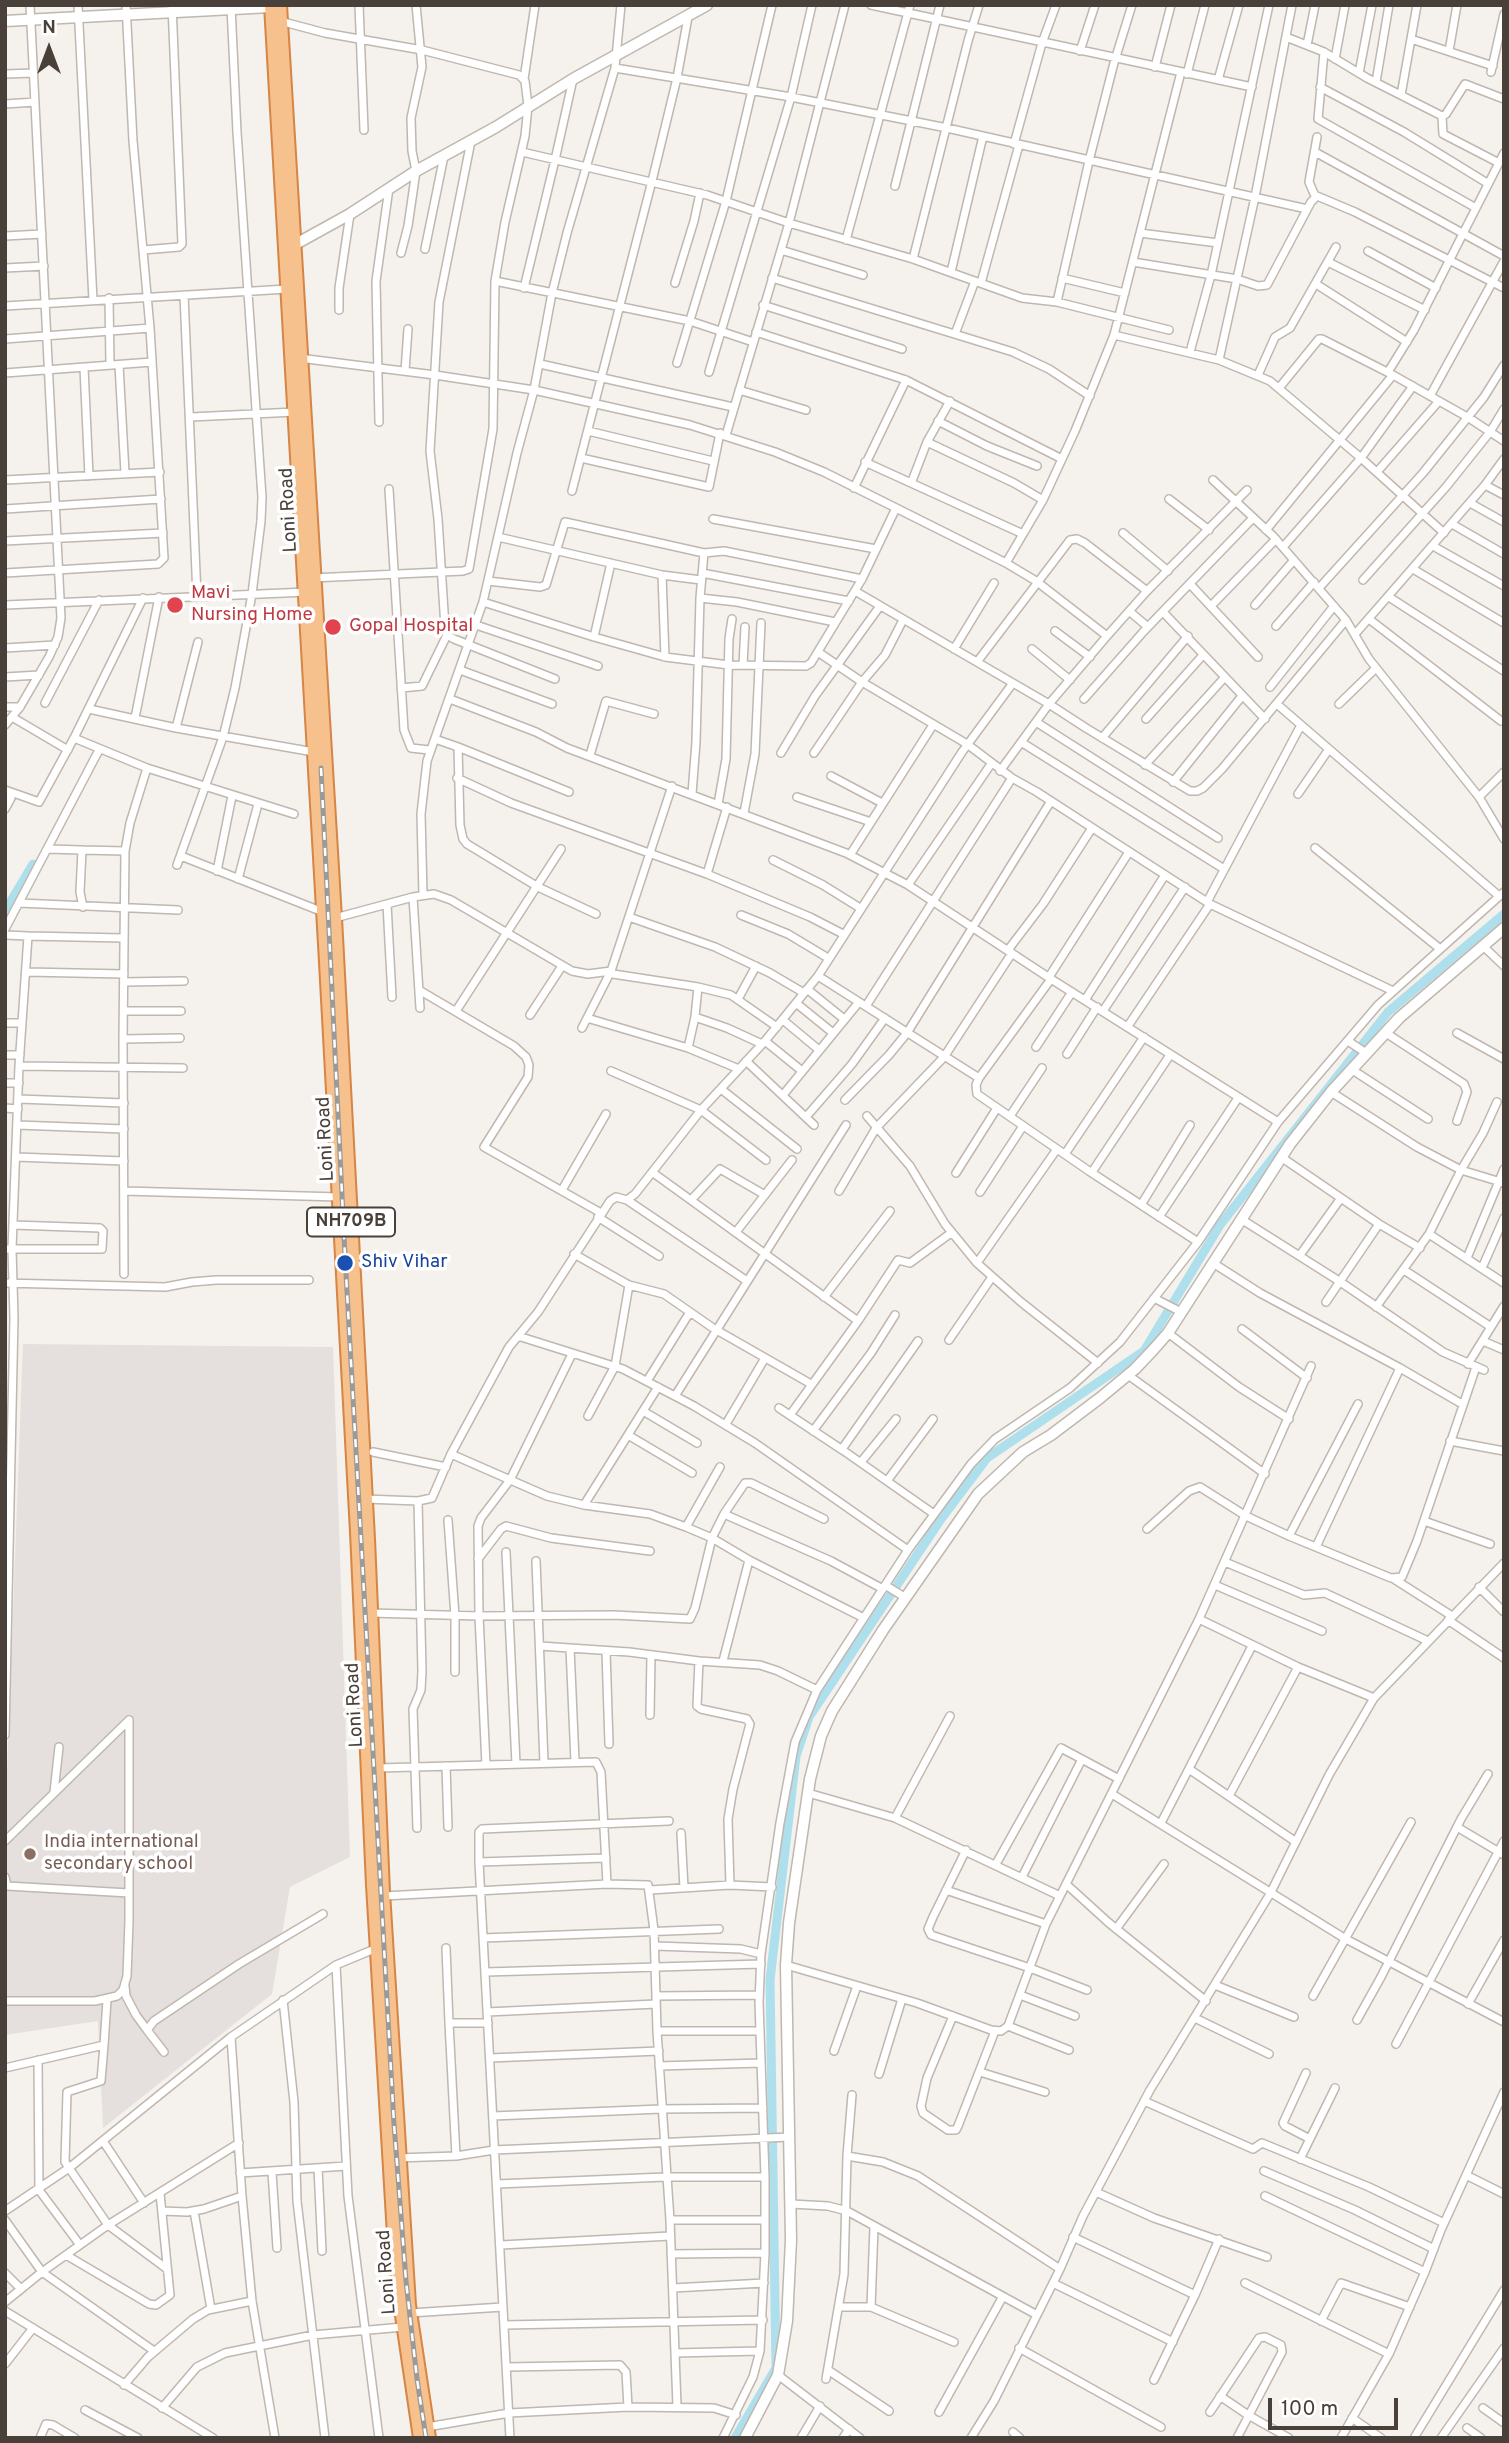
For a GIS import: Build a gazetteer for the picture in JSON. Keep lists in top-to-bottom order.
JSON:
{
  "streets": {
    "highway": ["Loni Road", "NH709B"]
  },
  "places": [
    "Mavi Nursing Home",
    "Gopal Hospital",
    "Shiv Vihar",
    "India international secondary school"
  ],
  "scale_bar": "100 m",
  "north": "top"
}
